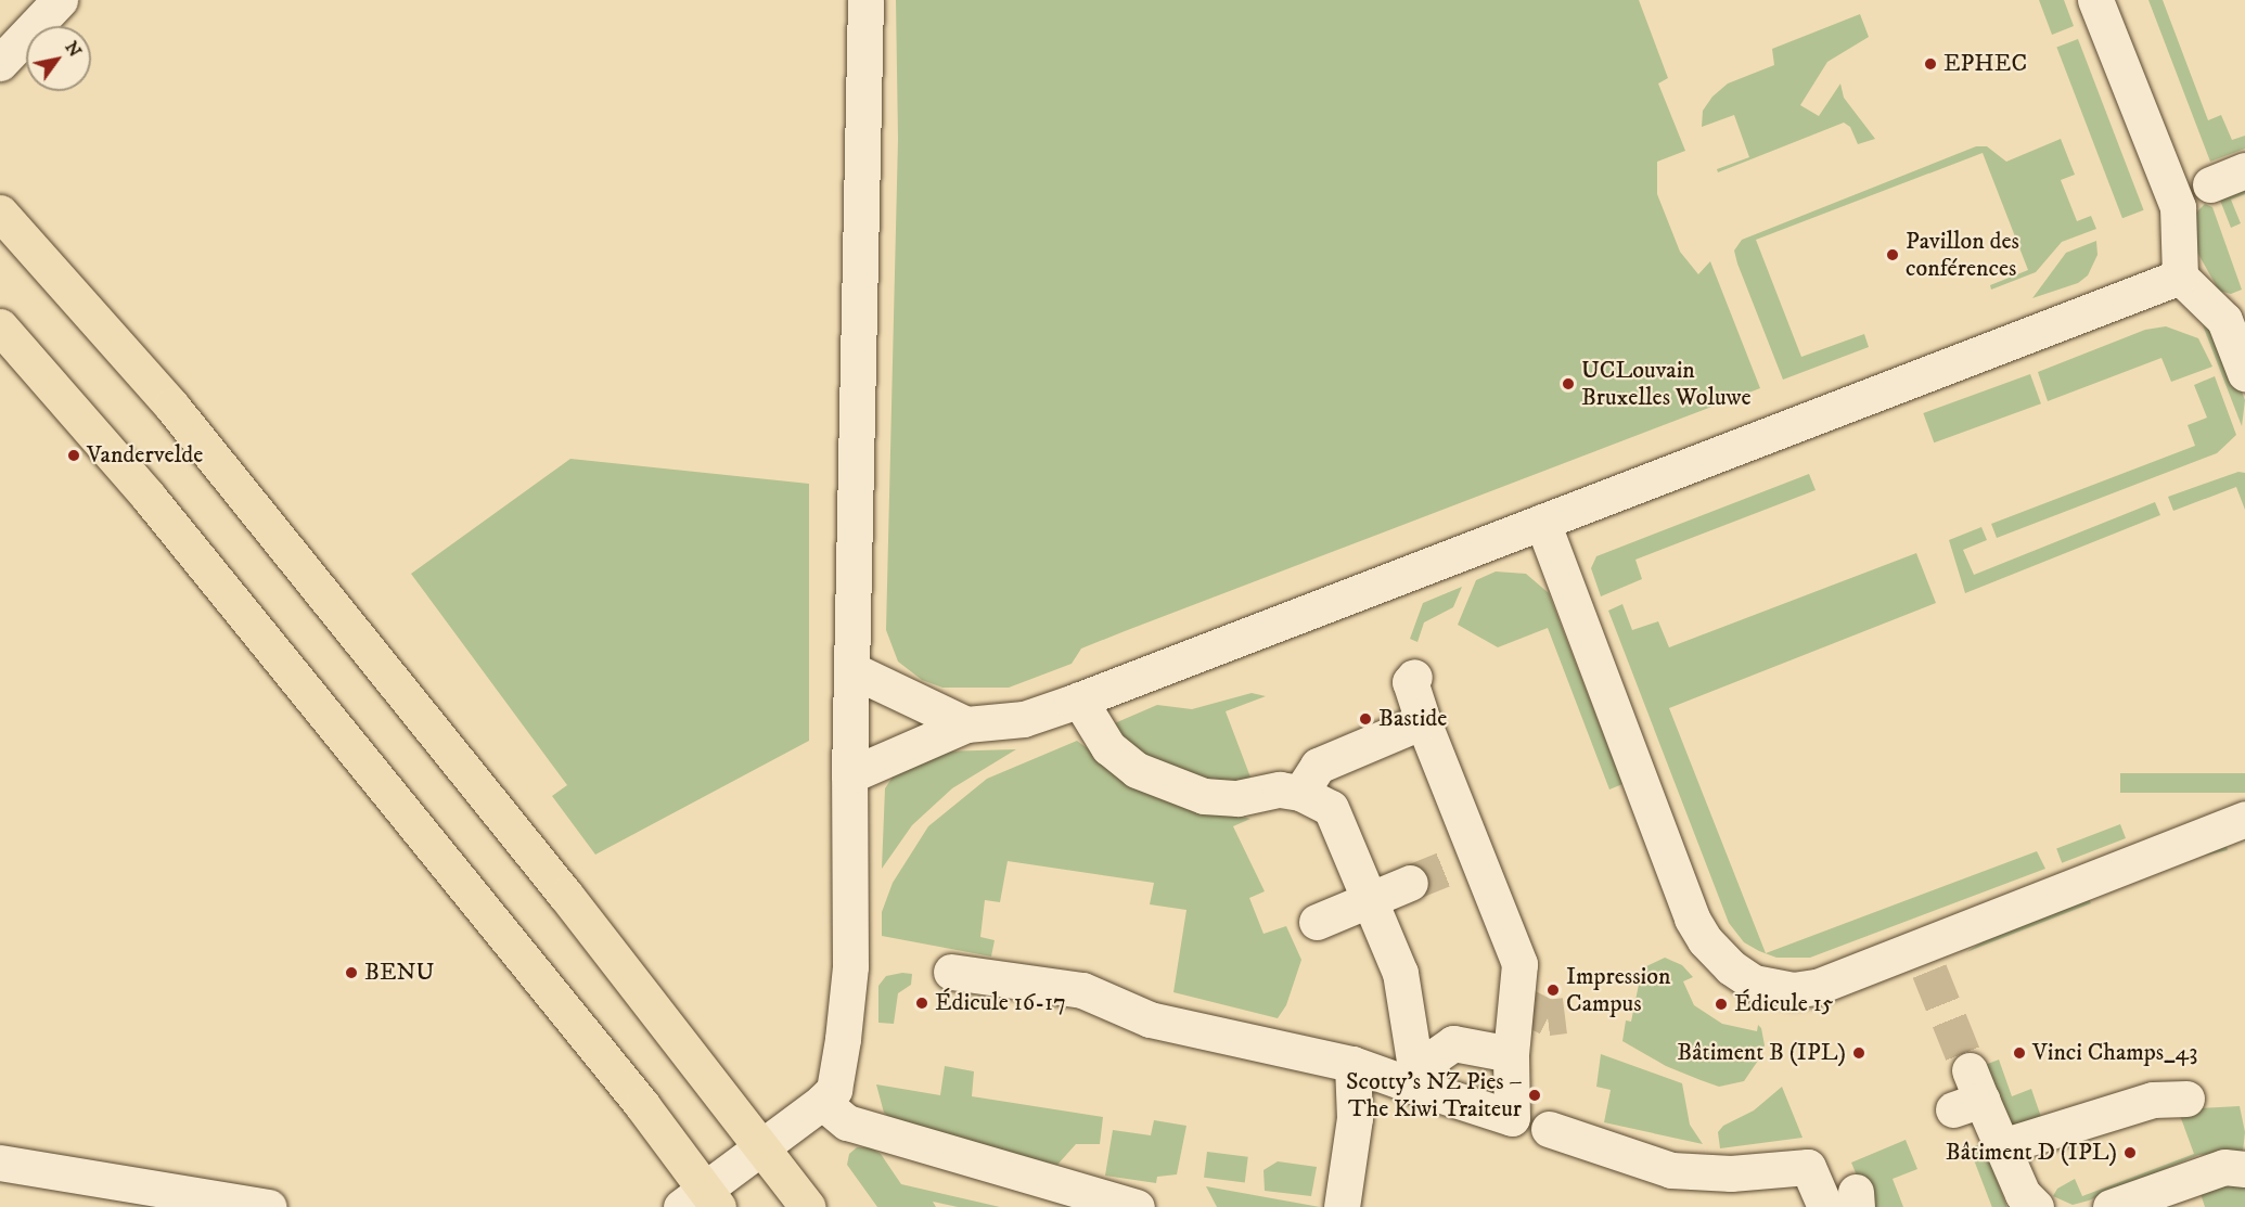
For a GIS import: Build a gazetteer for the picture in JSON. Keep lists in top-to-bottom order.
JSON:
{
  "places": [
    "EPHEC",
    "Pavillon des conférences",
    "UCLouvain Bruxelles Woluwe",
    "Vandervelde",
    "Bastide",
    "BENU",
    "Impression Campus",
    "Édicule 16-17",
    "Édicule 15",
    "Bâtiment B (IPL)",
    "Vinci Champs_43",
    "Scotty's NZ Pies – The Kiwi Traiteur",
    "Bâtiment D (IPL)"
  ],
  "north": "top right"
}
